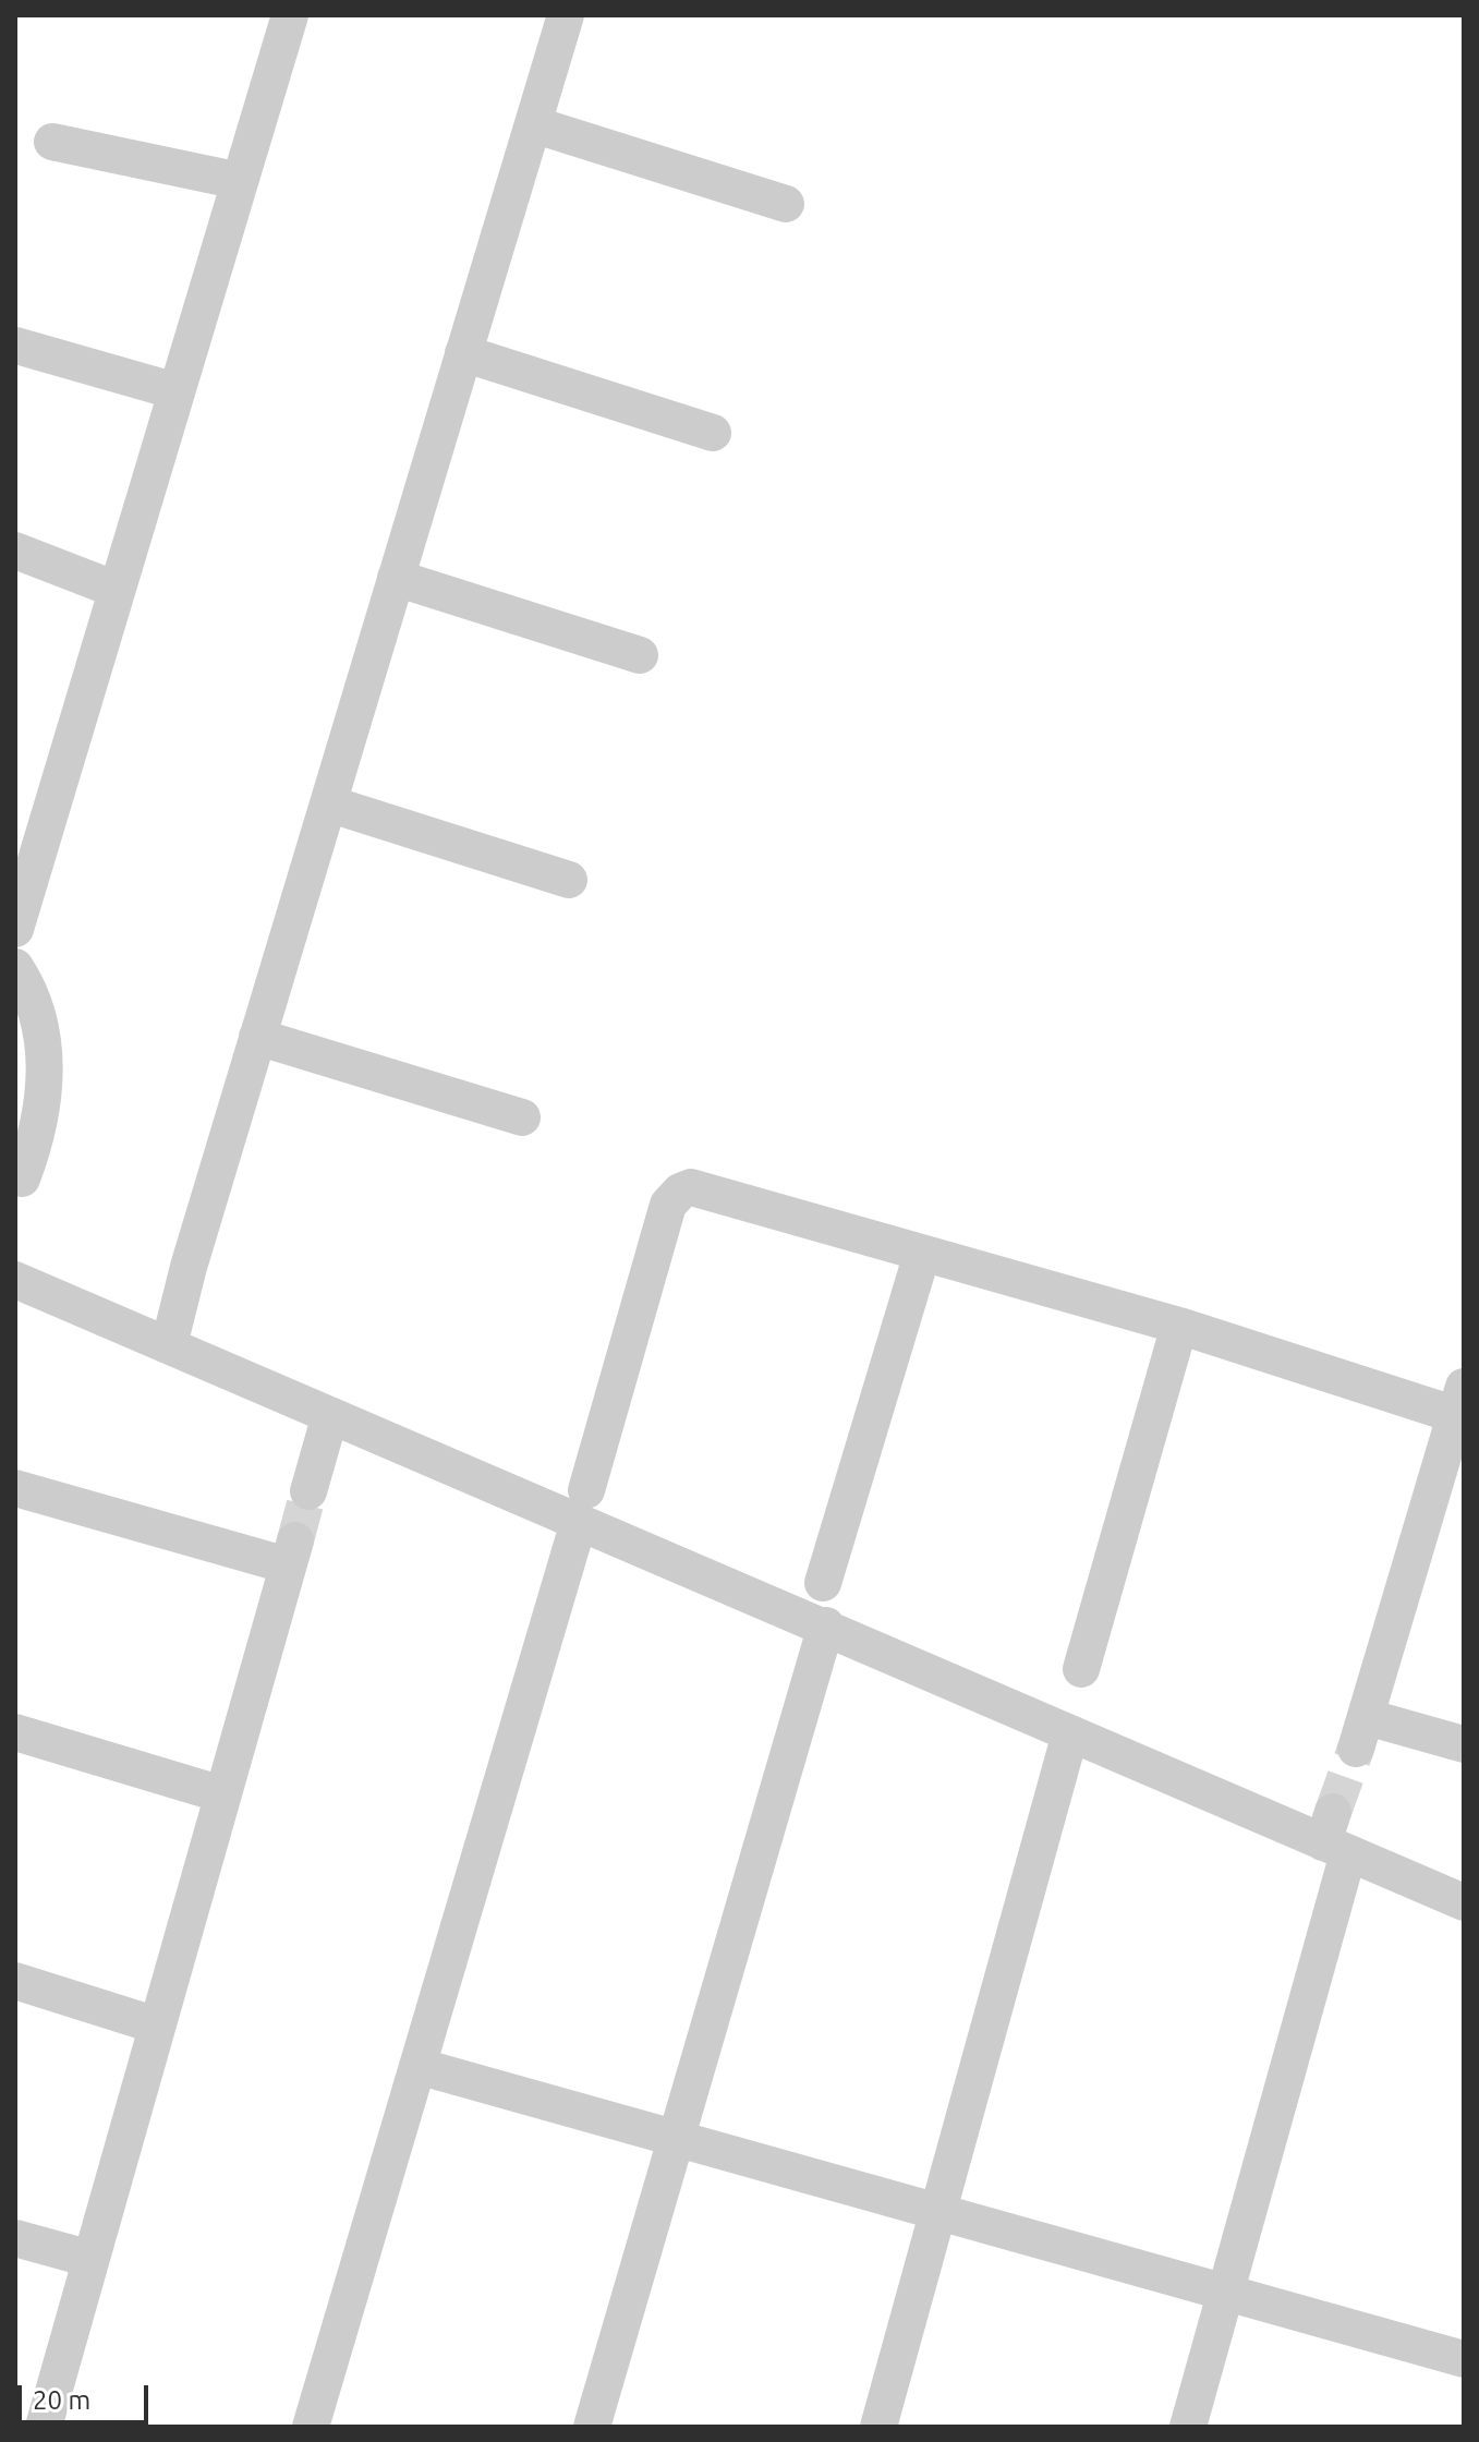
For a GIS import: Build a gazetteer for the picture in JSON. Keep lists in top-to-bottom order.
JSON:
{
  "scale_bar": "20 m"
}
